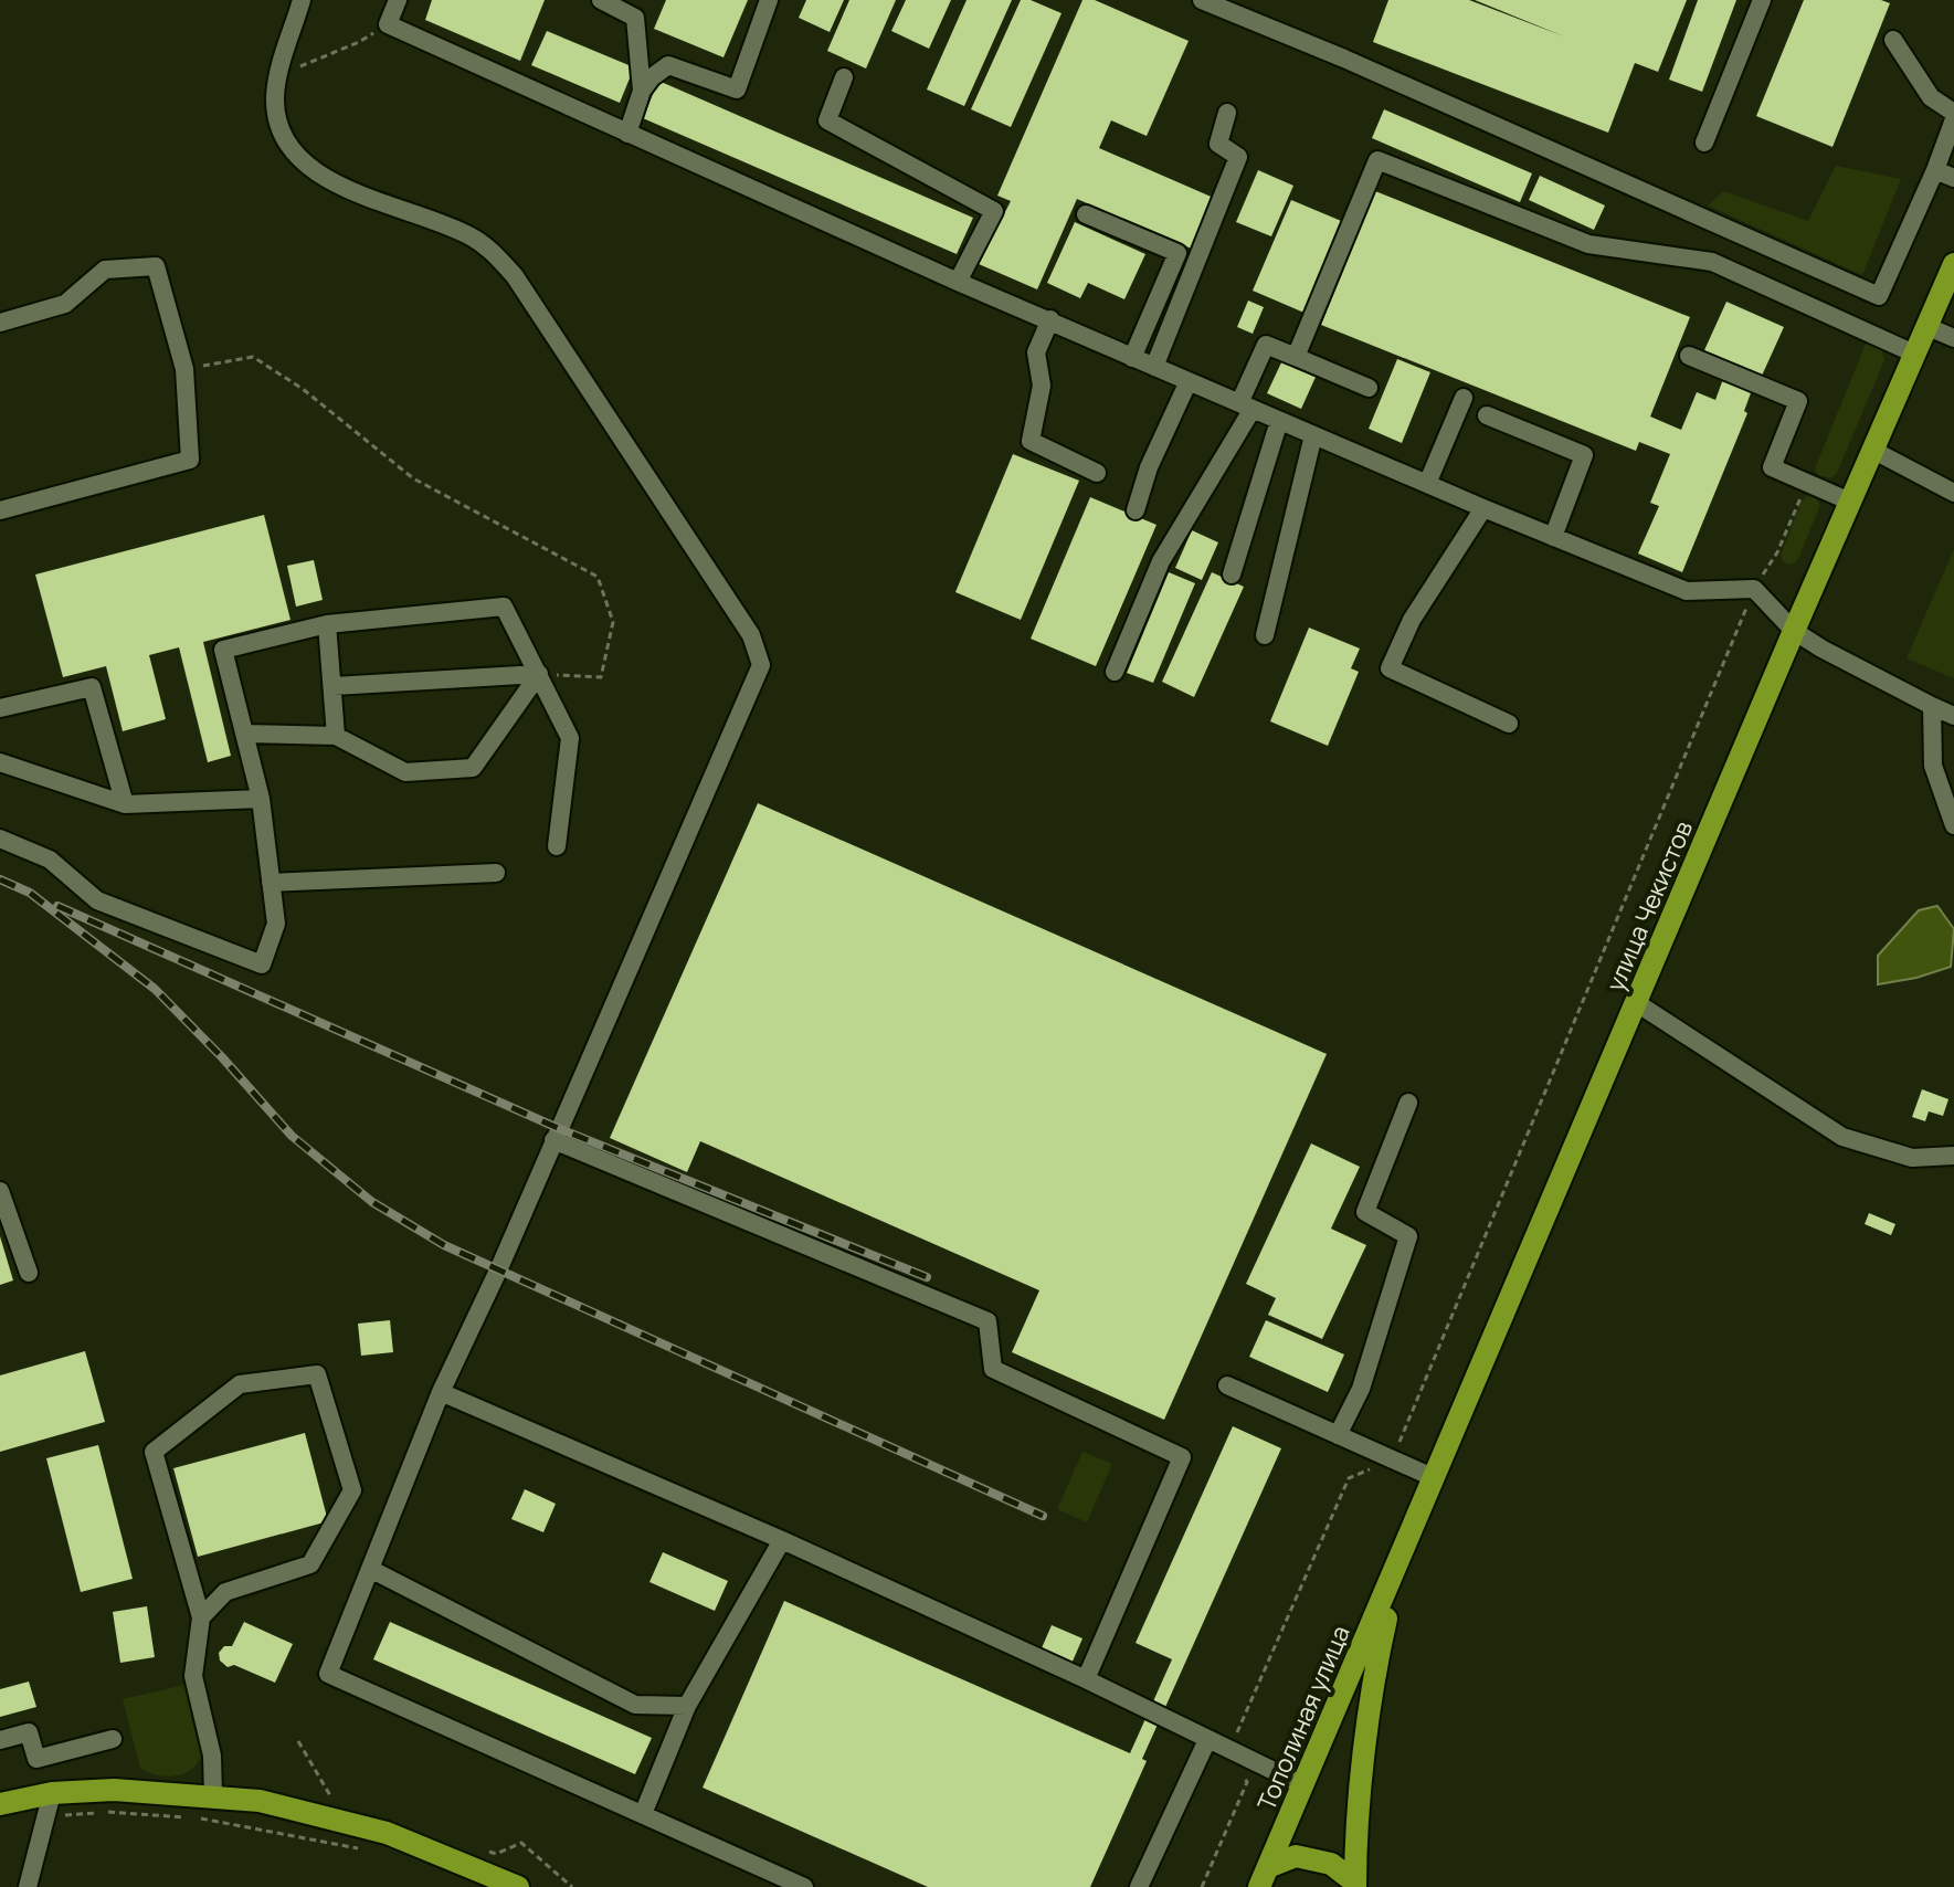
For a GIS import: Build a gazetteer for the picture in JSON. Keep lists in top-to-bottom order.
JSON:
{
  "streets": {
    "main road": ["улица Чекистов", "Тополиная улица"]
  },
  "crossings": [
    ["улица Чекистов", "Тополиная улица"]
  ]
}
